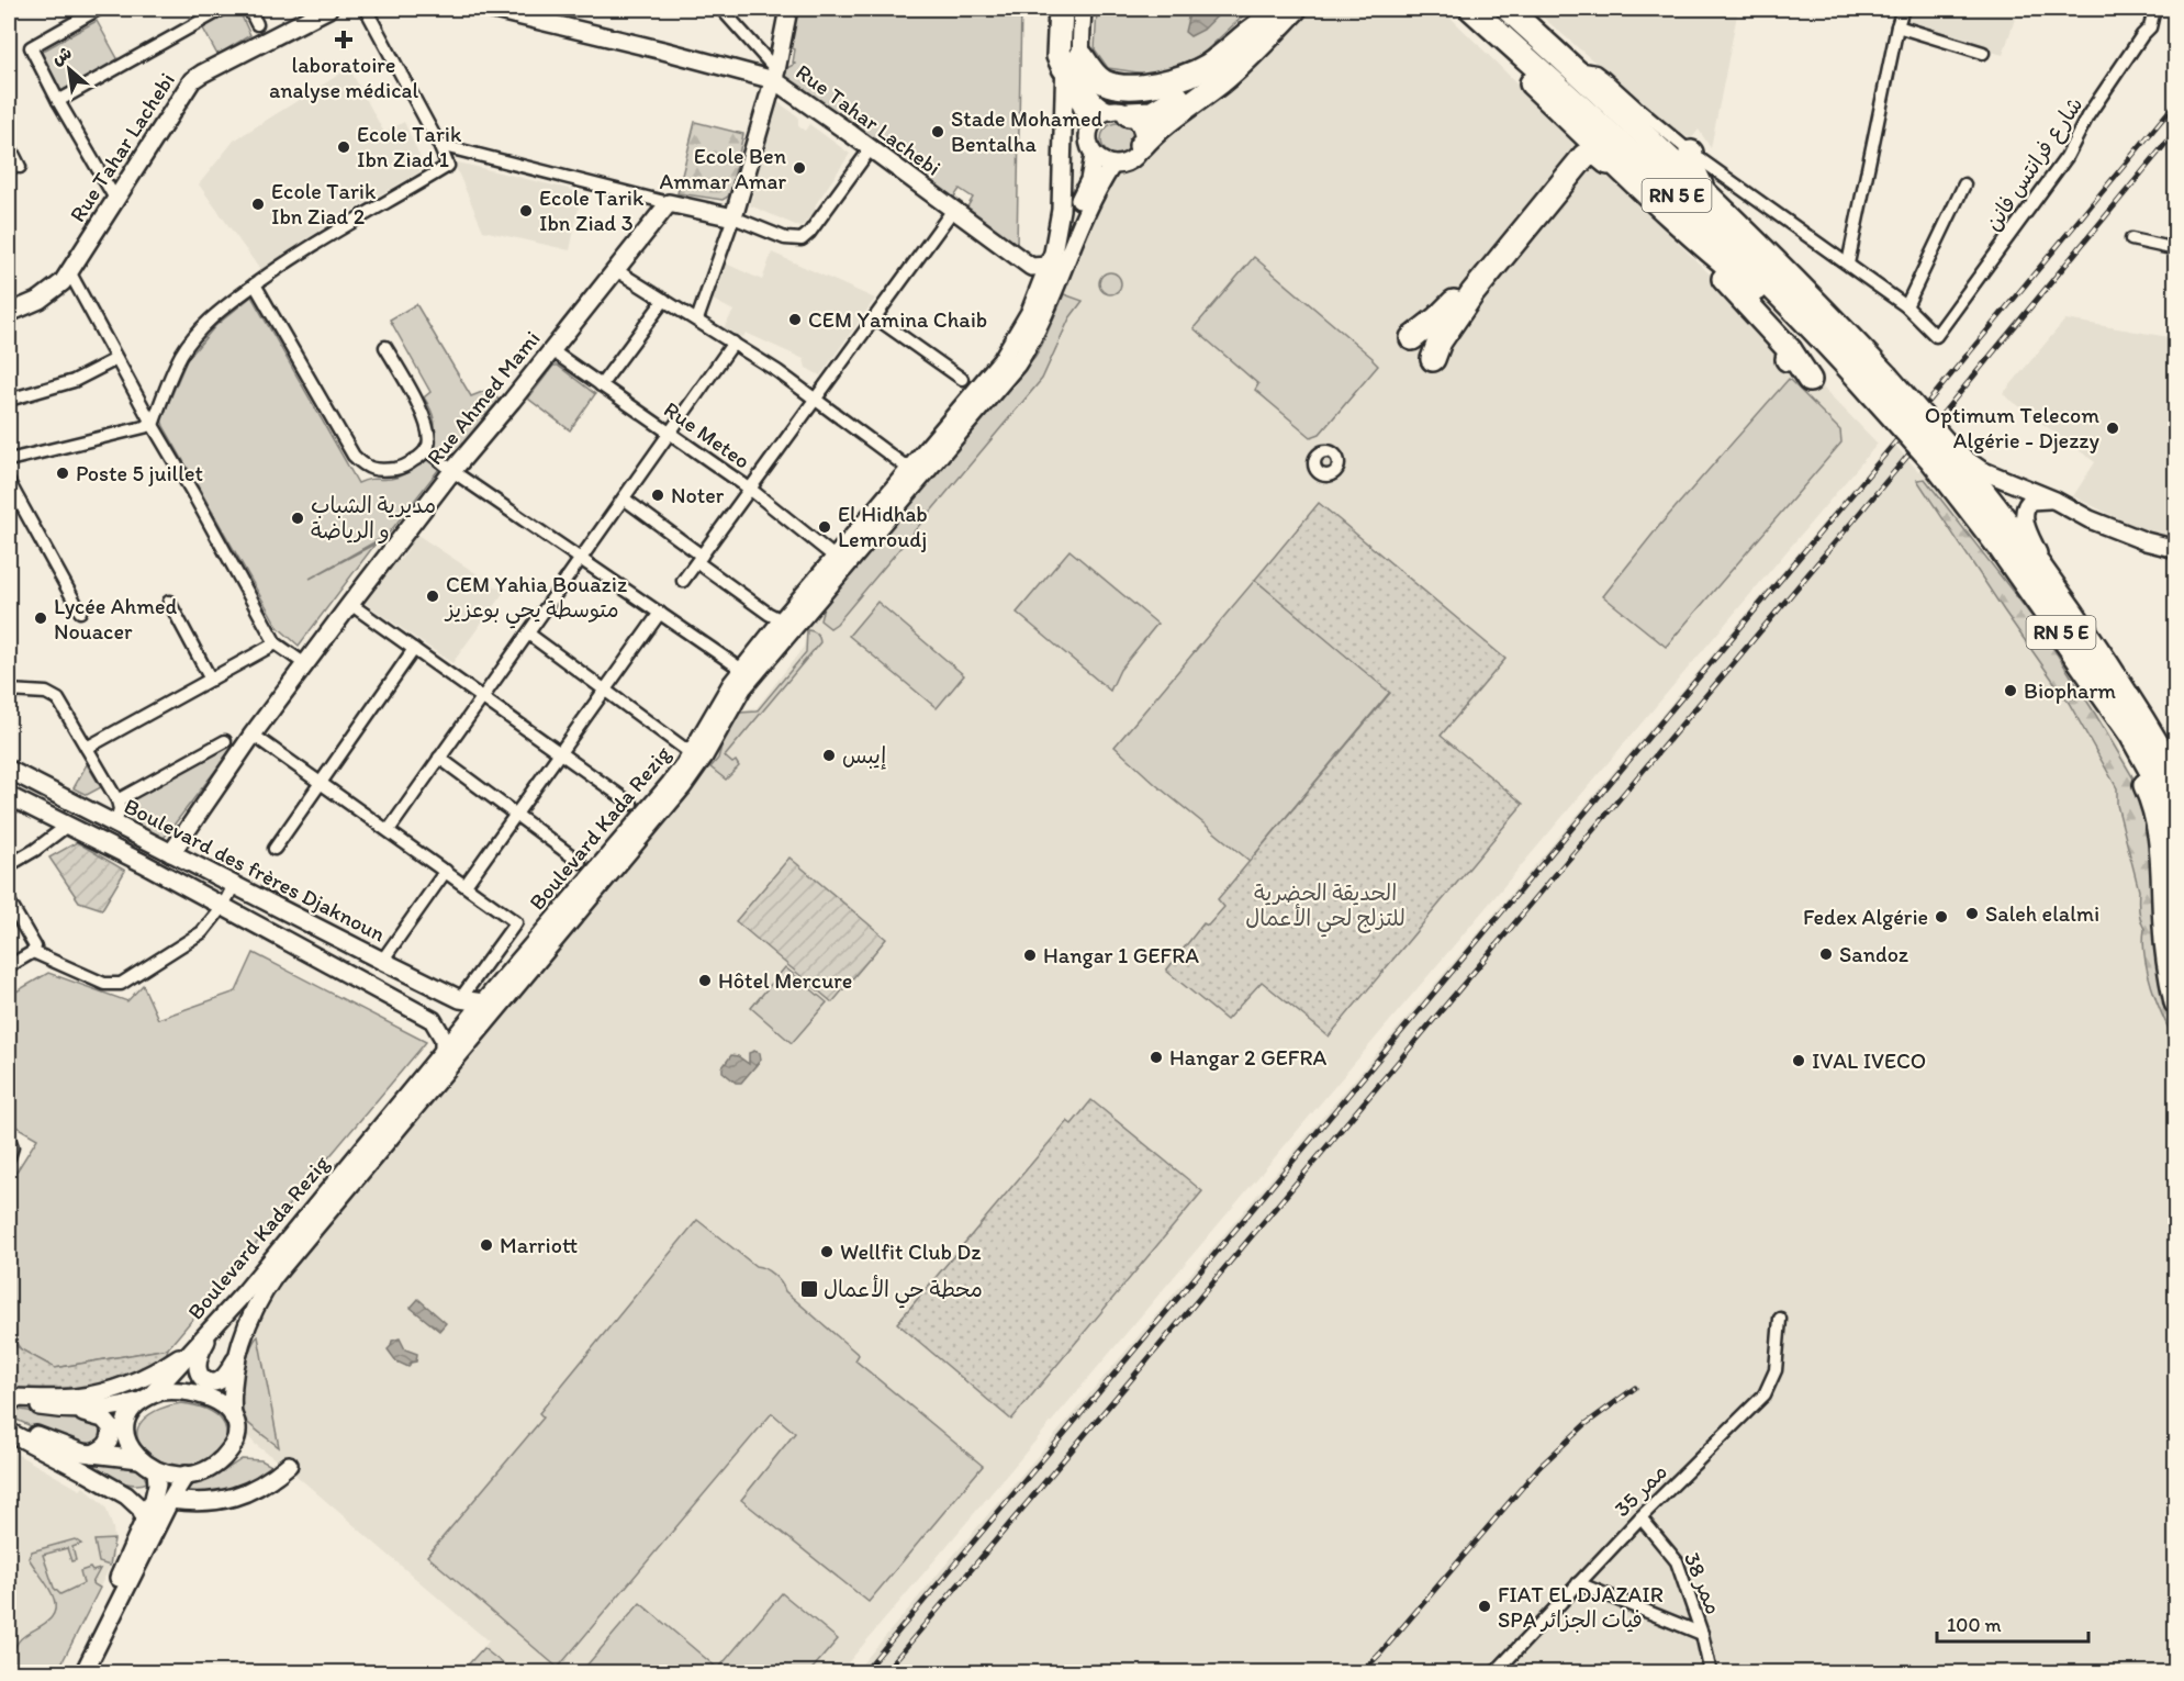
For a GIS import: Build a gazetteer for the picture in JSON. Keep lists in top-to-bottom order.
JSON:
{
  "streets": {
    "highway": ["RN 5 E"],
    "main road": [
      "Rue Tahar Lachebi",
      "Rue Ahmed Mami",
      "Boulevard Kada Rezig",
      "Boulevard des frères Djaknoun"
    ],
    "street": [
      "شارع فرانتس فانن",
      "Rue Meteo",
      "ممر 35",
      "ممر 38"
    ]
  },
  "crossings": [
    ["Rue Tahar Lachebi", "Boulevard Kada Rezig"],
    ["Rue Ahmed Mami", "Rue Meteo"],
    ["Rue Ahmed Mami", "Boulevard des frères Djaknoun"],
    ["Rue Meteo", "Boulevard Kada Rezig"],
    ["Boulevard Kada Rezig", "Boulevard des frères Djaknoun"],
    ["ممر 35", "ممر 38"]
  ],
  "parks": ["الحديقة الحضرية للتزلج لحي الأعمال"],
  "places": {
    "health": ["laboratoire analyse médical"],
    "other": [
      "Stade Mohamed Bentalha",
      "Ecole Tarik Ibn Ziad 1",
      "Ecole Ben Ammar Amar",
      "Ecole Tarik Ibn Ziad 2",
      "Ecole Tarik Ibn Ziad 3",
      "CEM Yamina Chaib",
      "Optimum Telecom Algérie - Djezzy",
      "Poste 5 juillet",
      "Noter",
      "مديرية الشباب و الرياضة",
      "El Hidhab Lemroudj",
      "CEM Yahia Bouaziz متوسطة يحي بوعزيز",
      "Lycée Ahmed Nouacer",
      "Biopharm",
      "إيبس",
      "Saleh elalmi",
      "Fedex Algérie",
      "Sandoz",
      "Hangar 1 GEFRA",
      "Hôtel Mercure",
      "Hangar 2 GEFRA",
      "IVAL IVECO",
      "Marriott",
      "Wellfit Club Dz",
      "FIAT EL DJAZAIR SPA فيات الجزائر"
    ],
    "transit": ["محطة حي الأعمال"]
  },
  "scale_bar": "100 m",
  "north": "top left"
}
